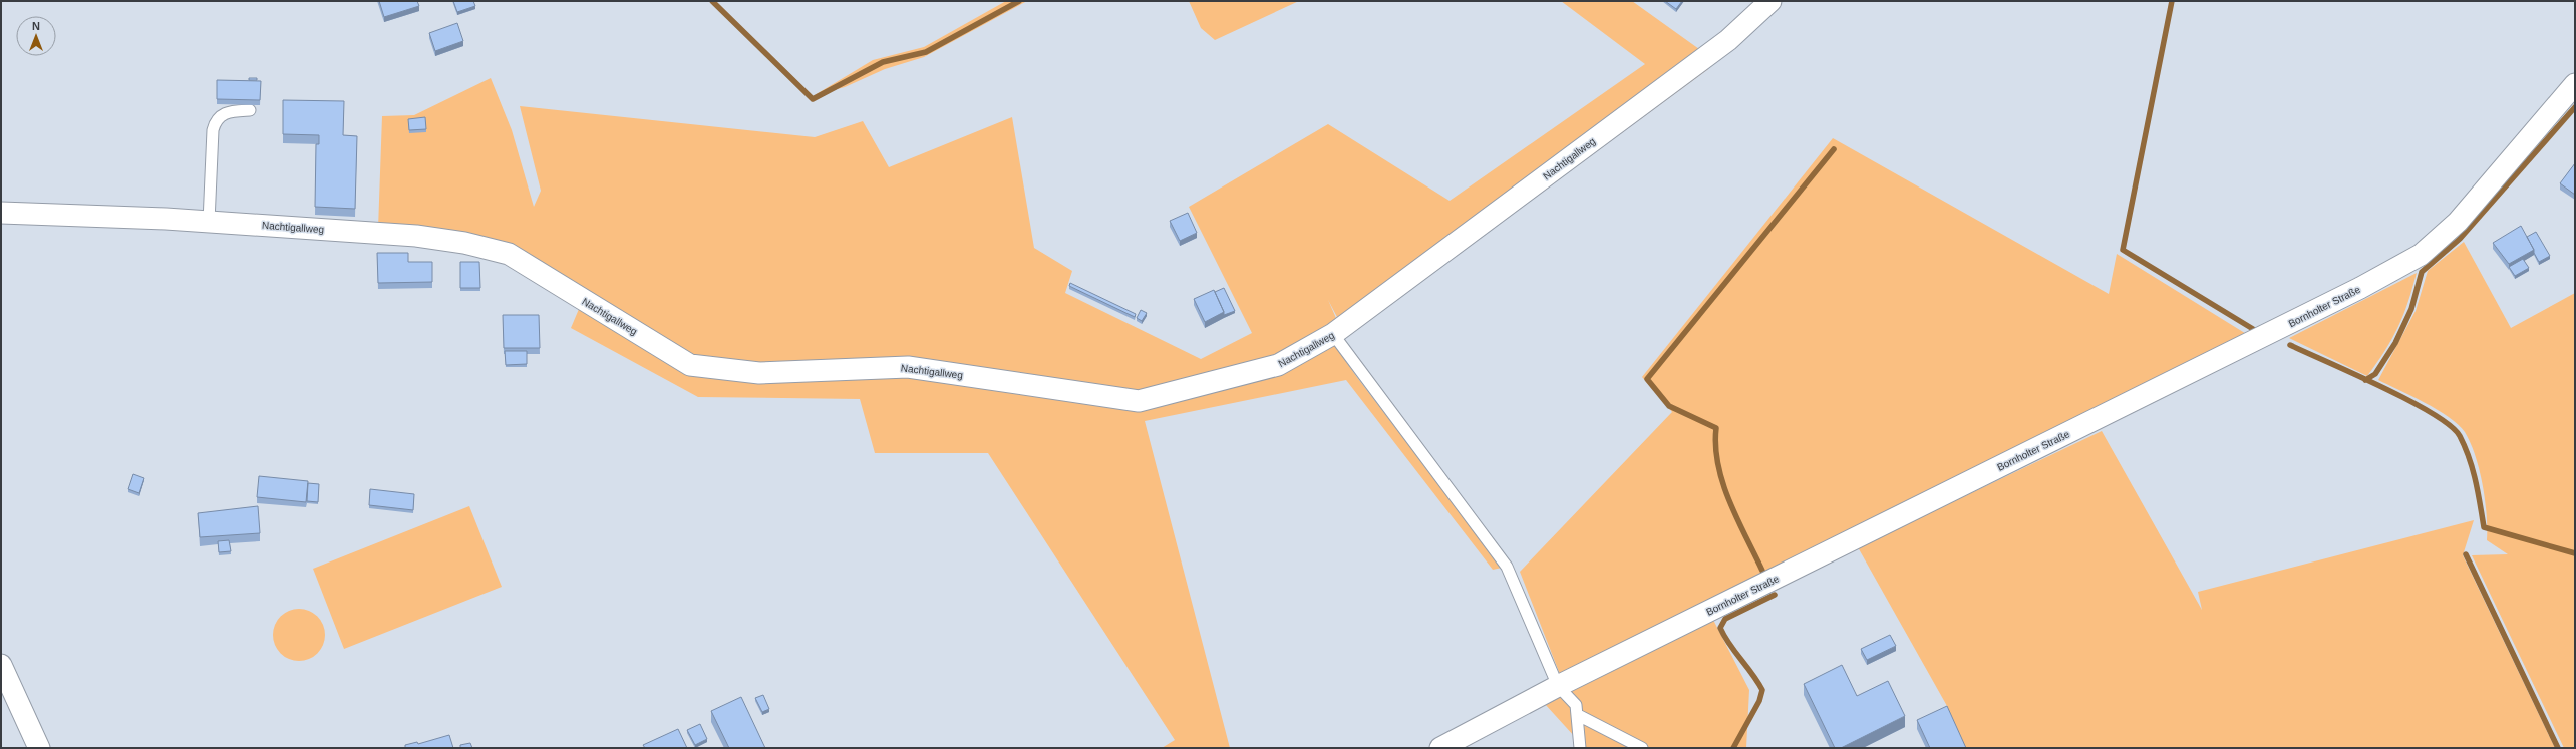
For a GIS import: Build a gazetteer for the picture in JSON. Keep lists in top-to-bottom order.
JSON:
{
  "streets": {
    "street": ["Nachtigallweg", "Bornholter Straße"]
  },
  "north": "top"
}
